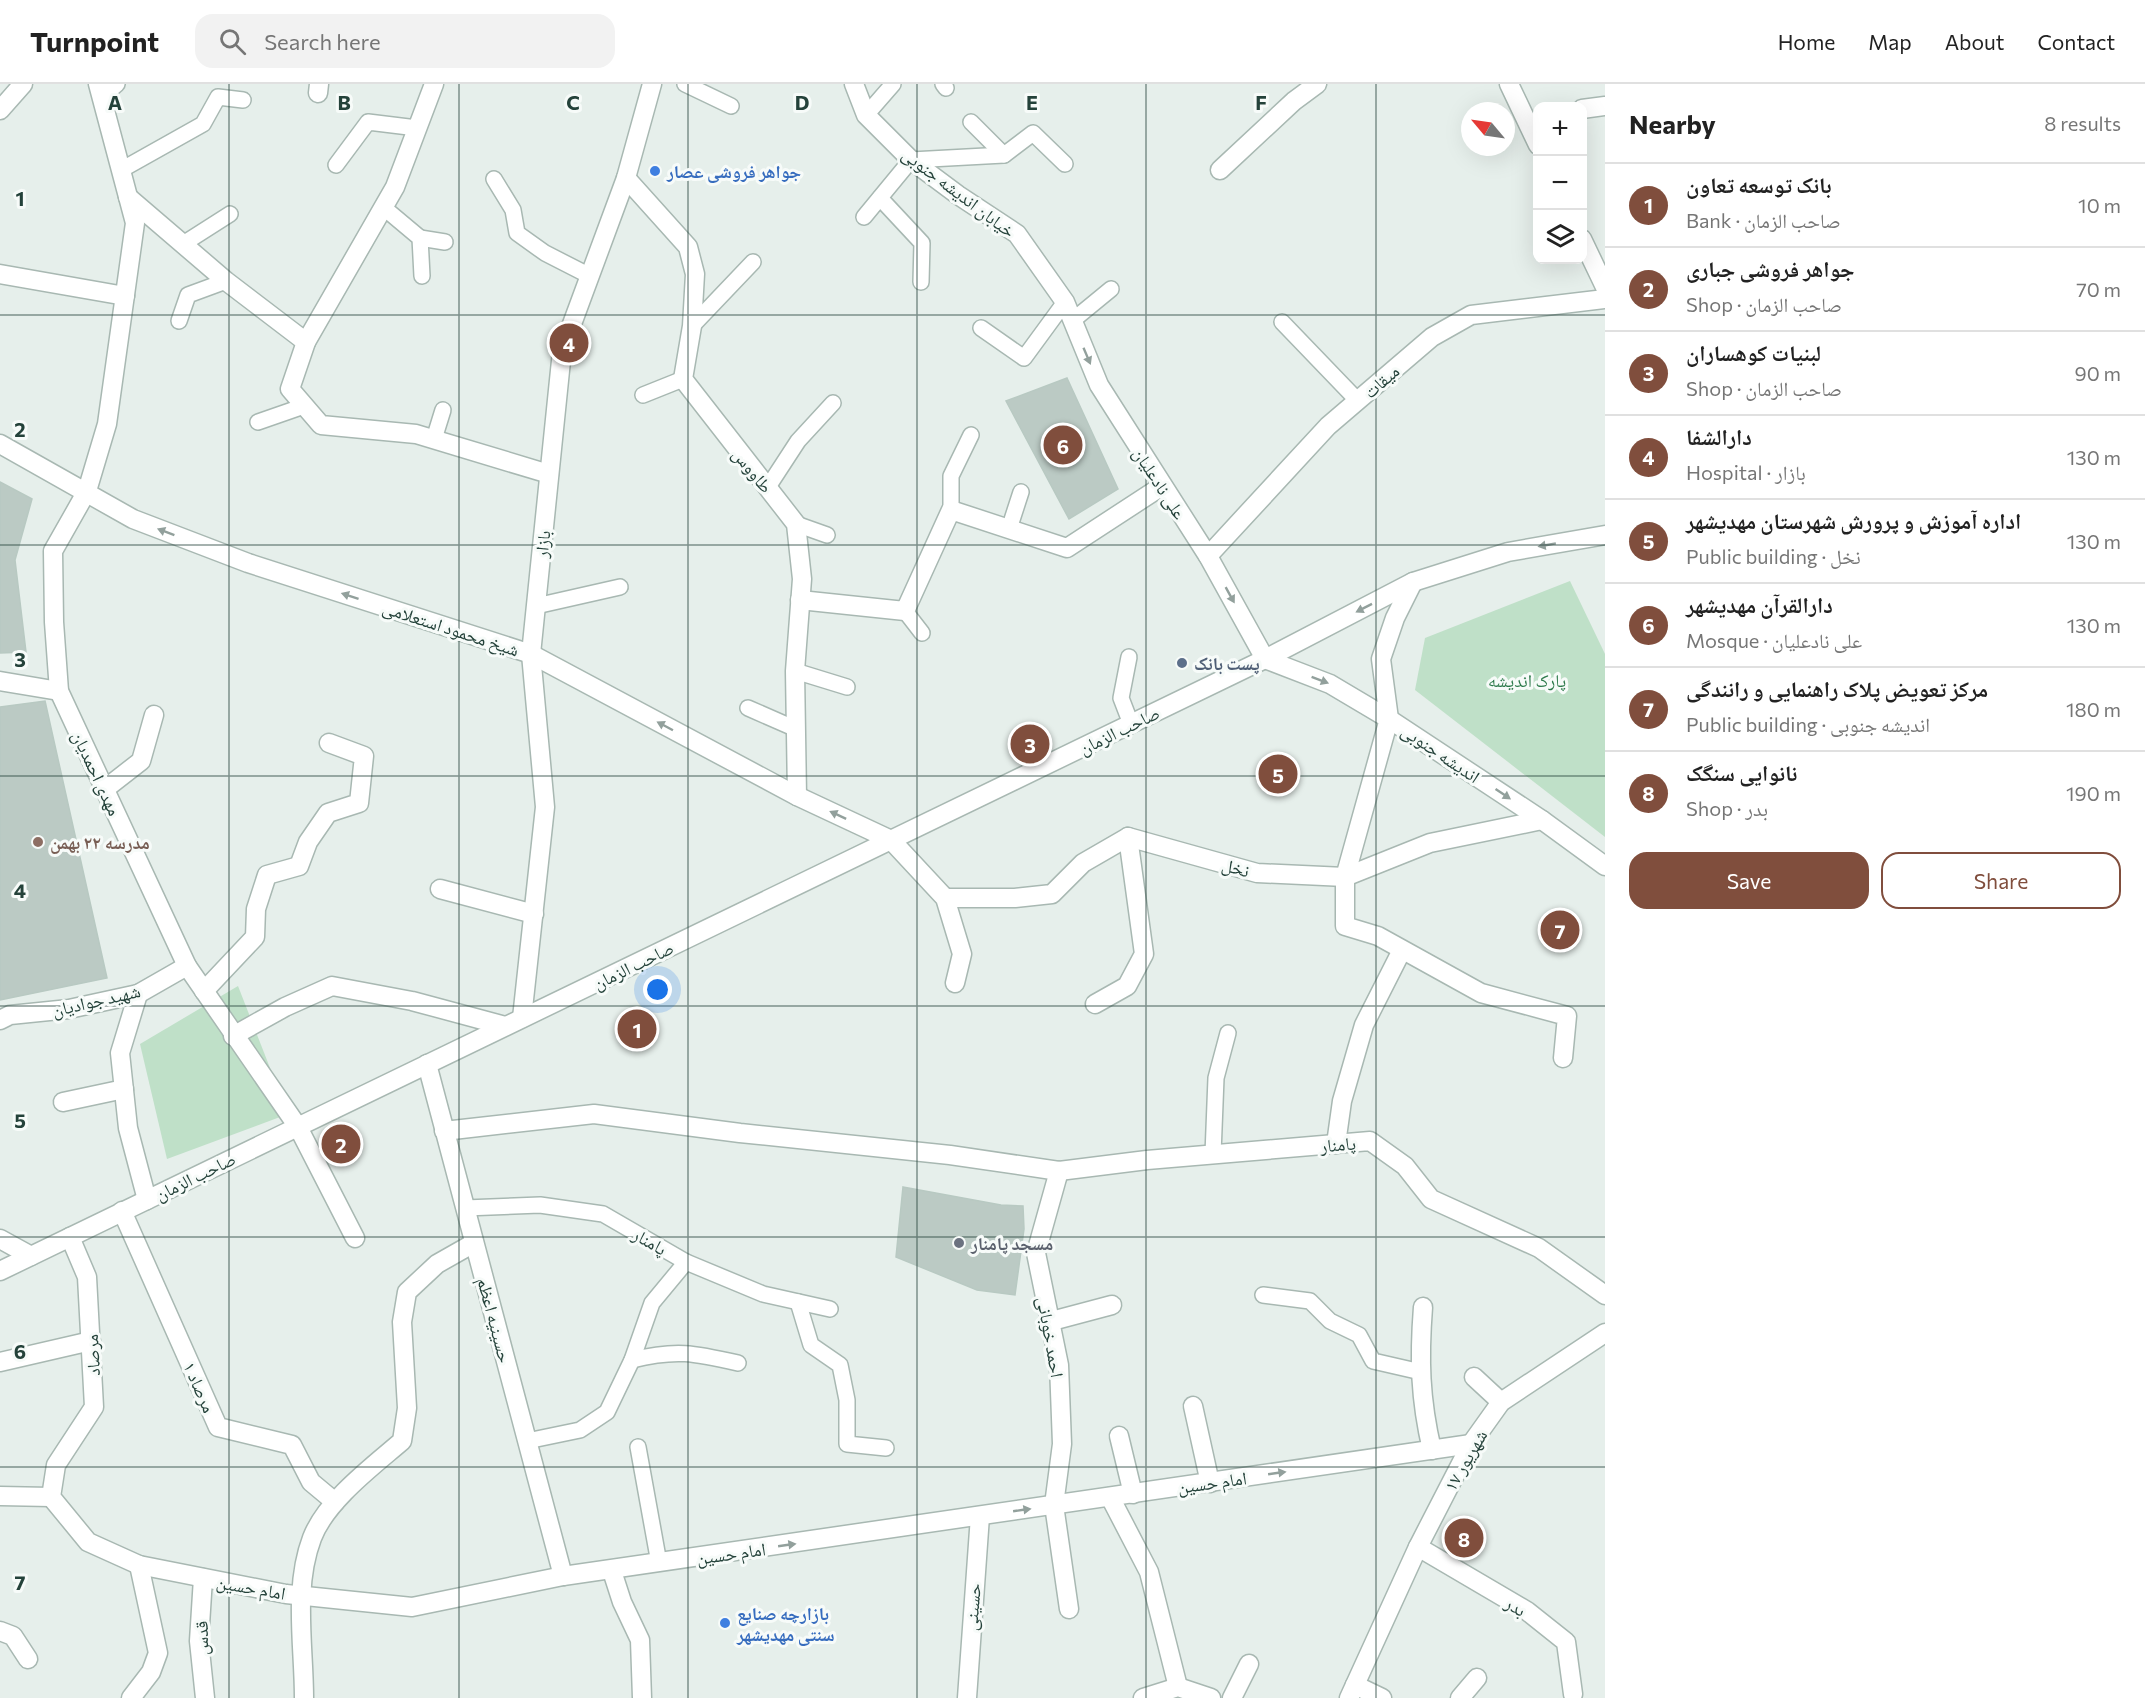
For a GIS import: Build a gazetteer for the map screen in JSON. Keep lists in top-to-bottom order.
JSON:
{
  "streets": {
    "street": [
      "خیابان اندیشه جنوبی",
      "میقات",
      "طاووس",
      "علی نادعلیان",
      "بازار",
      "شیخ محمود استعلامی",
      "صاحب الزمان",
      "اندیشه جنوبی",
      "مهدی احمدیان",
      "نخل",
      "شهید جوادیان",
      "پامنار",
      "حسینیه اعظم",
      "احمد خوبانی",
      "مرصاد",
      "مرصاد ۱",
      "۱۷ شهریور",
      "امام حسین",
      "بدر",
      "حسینی",
      "قدس"
    ]
  },
  "crossings": [
    ["خیابان اندیشه جنوبی", "علی نادعلیان"],
    ["میقات", "علی نادعلیان"],
    ["علی نادعلیان", "صاحب الزمان"],
    ["علی نادعلیان", "اندیشه جنوبی"],
    ["بازار", "شیخ محمود استعلامی"],
    ["بازار", "صاحب الزمان"],
    ["شیخ محمود استعلامی", "صاحب الزمان"],
    ["شیخ محمود استعلامی", "مهدی احمدیان"],
    ["صاحب الزمان", "اندیشه جنوبی"],
    ["صاحب الزمان", "مهدی احمدیان"],
    ["صاحب الزمان", "حسینیه اعظم"],
    ["صاحب الزمان", "مرصاد"],
    ["صاحب الزمان", "مرصاد ۱"],
    ["اندیشه جنوبی", "نخل"],
    ["مهدی احمدیان", "شهید جوادیان"],
    ["پامنار", "حسینیه اعظم"],
    ["پامنار", "احمد خوبانی"],
    ["حسینیه اعظم", "امام حسین"],
    ["احمد خوبانی", "امام حسین"],
    ["مرصاد", "امام حسین"],
    ["۱۷ شهریور", "امام حسین"],
    ["۱۷ شهریور", "بدر"],
    ["امام حسین", "حسینی"],
    ["امام حسین", "قدس"]
  ],
  "one_way": [
    "علی نادعلیان",
    "شیخ محمود استعلامی",
    "اندیشه جنوبی",
    "امام حسین"
  ],
  "parks": ["پارک اندیشه"],
  "places": [
    "جواهر فروشی عصار",
    "پست بانک",
    "مدرسه ۲۲ بهمن",
    "مسجد پامنار",
    "بازارچه صنایع سنتی مهدیشهر"
  ],
  "north": "top left",
  "page": {
    "header": "Turnpoint",
    "search": "Search here",
    "nav": [
      "Home",
      "Map",
      "About",
      "Contact"
    ],
    "heading": ["Nearby", "8 results"],
    "map_buttons": ["+", "−"],
    "list": [
      {
        "mark": "1",
        "name": "بانک توسعه تعاون",
        "note": "Bank · صاحب الزمان",
        "value": "10 m"
      },
      {
        "mark": "2",
        "name": "جواهر فروشی جباری",
        "note": "Shop · صاحب الزمان",
        "value": "70 m"
      },
      {
        "mark": "3",
        "name": "لبنیات کوهساران",
        "note": "Shop · صاحب الزمان",
        "value": "90 m"
      },
      {
        "mark": "4",
        "name": "دارالشفا",
        "note": "Hospital · بازار",
        "value": "130 m"
      },
      {
        "mark": "5",
        "name": "اداره آموزش و پرورش شهرستان مهدیشهر",
        "note": "Public building · نخل",
        "value": "130 m"
      },
      {
        "mark": "6",
        "name": "دارالقرآن مهدیشهر",
        "note": "Mosque · علی نادعلیان",
        "value": "130 m"
      },
      {
        "mark": "7",
        "name": "مرکز تعویض پلاک راهنمایی و رانندگی",
        "note": "Public building · اندیشه جنوبی",
        "value": "180 m"
      },
      {
        "mark": "8",
        "name": "نانوایی سنگک",
        "note": "Shop · بدر",
        "value": "190 m"
      }
    ],
    "pins": [
      "4",
      "6",
      "3",
      "5",
      "7",
      "1",
      "2",
      "8"
    ],
    "buttons": ["Save", "Share"]
  },
  "grid": {
    "columns": [
      "A",
      "B",
      "C",
      "D",
      "E",
      "F"
    ],
    "rows": [
      "1",
      "2",
      "3",
      "4",
      "5",
      "6",
      "7"
    ]
  }
}
